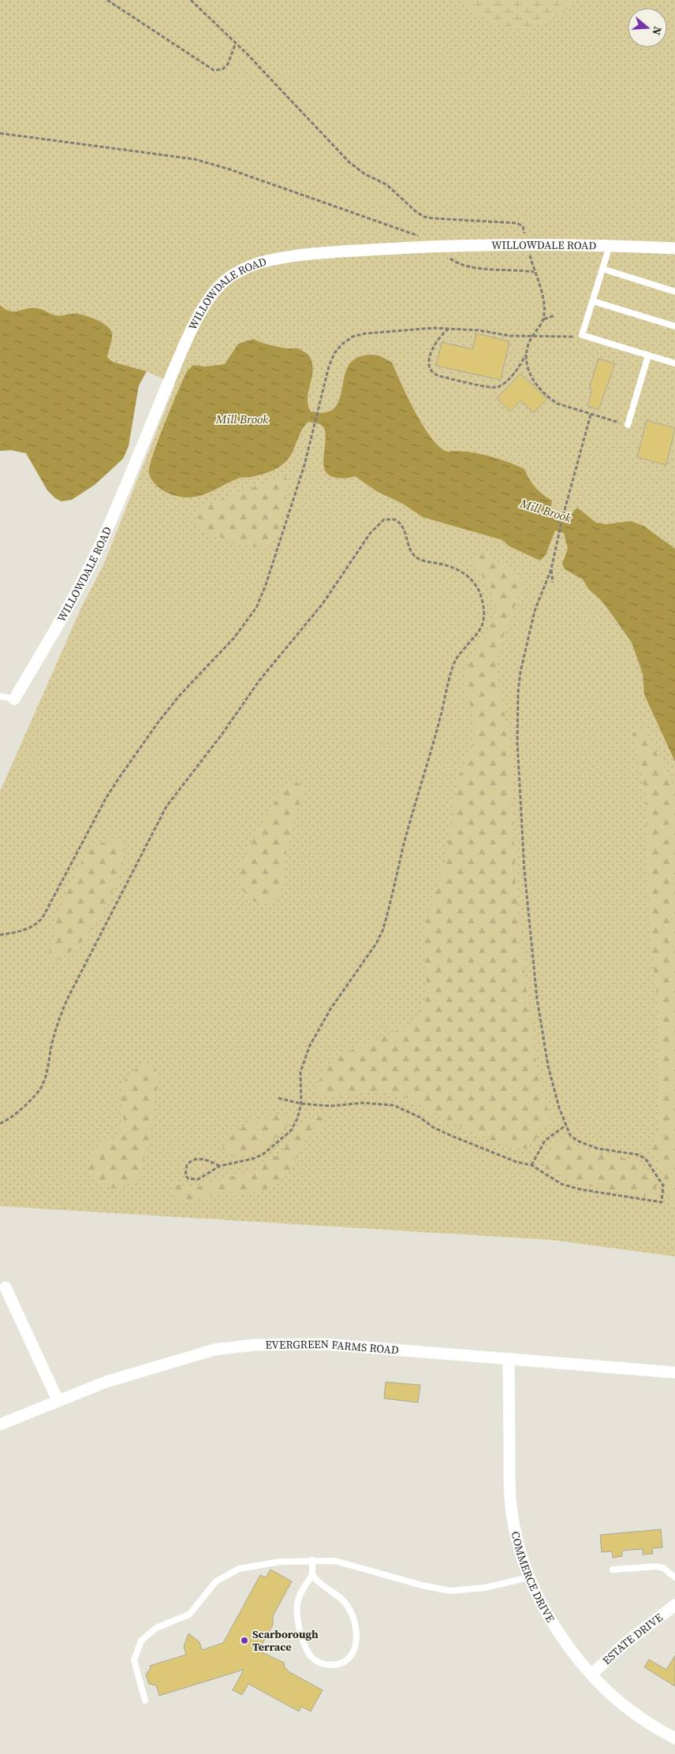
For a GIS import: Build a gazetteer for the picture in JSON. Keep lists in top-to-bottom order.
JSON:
{
  "streets": {
    "street": [
      "WILLOWDALE ROAD",
      "EVERGREEN FARMS ROAD",
      "COMMERCE DRIVE",
      "ESTATE DRIVE"
    ]
  },
  "crossings": [
    ["EVERGREEN FARMS ROAD", "COMMERCE DRIVE"],
    ["COMMERCE DRIVE", "ESTATE DRIVE"]
  ],
  "water": ["Mill Brook"],
  "places": ["Scarborough Terrace"],
  "north": "right"
}
